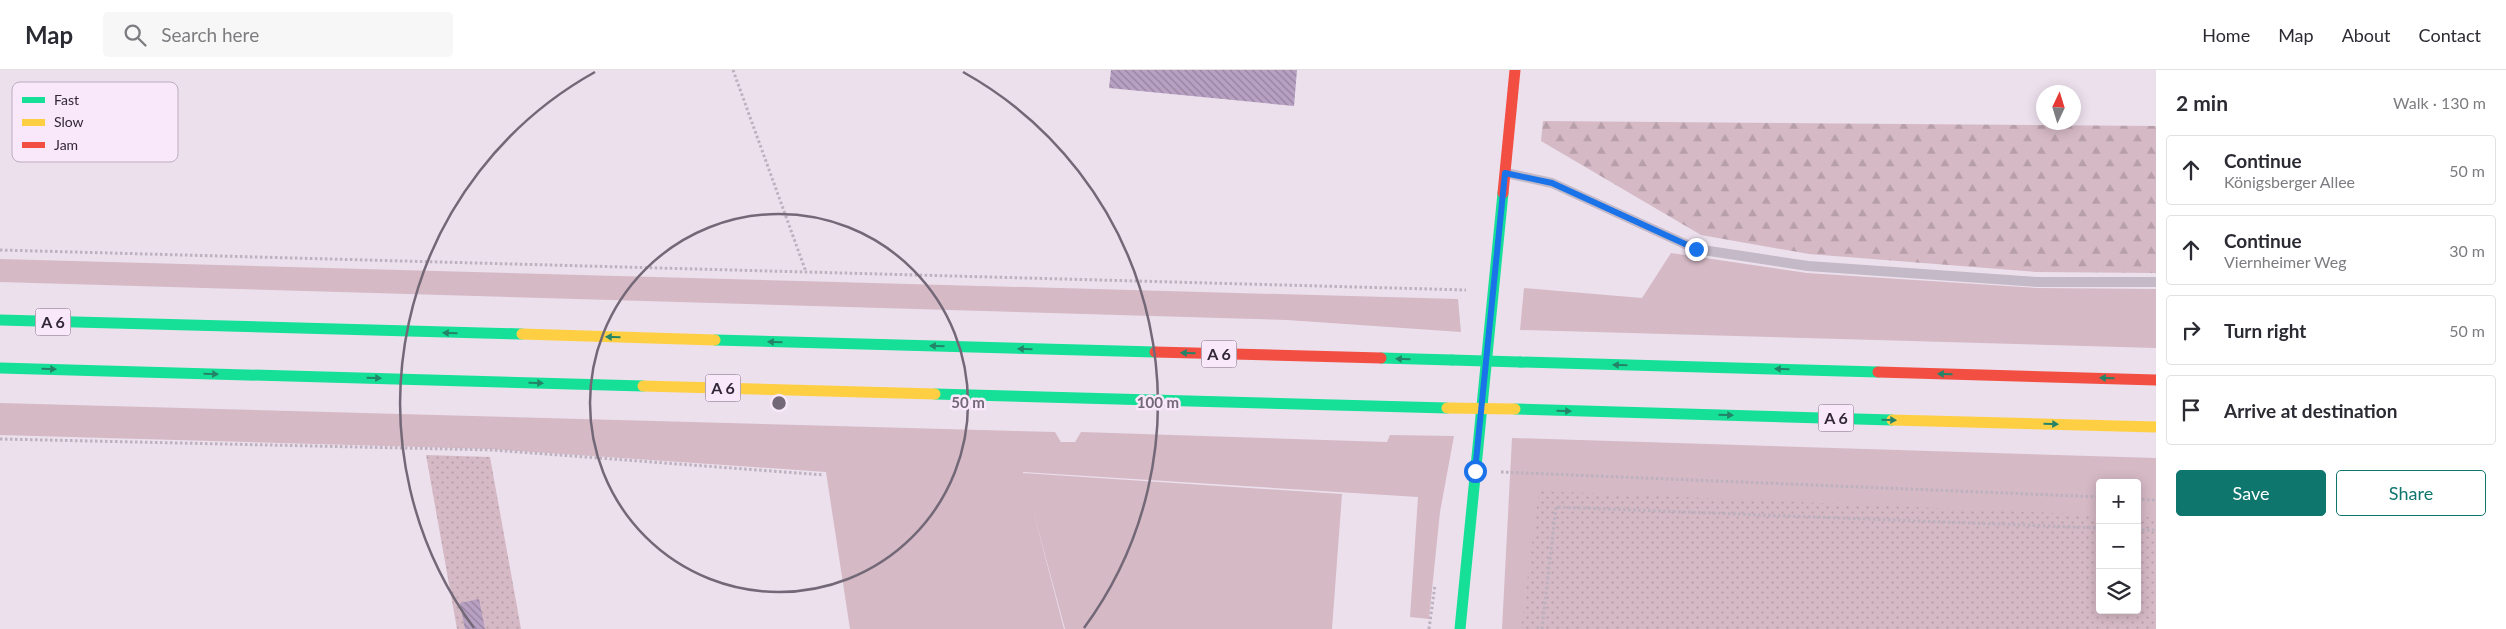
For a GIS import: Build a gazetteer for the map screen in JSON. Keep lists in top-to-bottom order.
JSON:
{
  "streets": {
    "main road": ["A 6"]
  },
  "legend": ["Fast", "Slow", "Jam"],
  "north": "top",
  "page": {
    "header": "Map",
    "search": "Search here",
    "nav": [
      "Home",
      "Map",
      "About",
      "Contact"
    ],
    "heading": ["2 min", "Walk · 130 m"],
    "list": [
      ["Continue", "Königsberger Allee", "50 m"],
      ["Continue", "Viernheimer Weg", "30 m"],
      ["Turn right", "50 m"],
      "Arrive at destination"
    ],
    "buttons": ["Save", "Share"],
    "map_buttons": ["+", "−"]
  },
  "rings": ["50 m", "100 m"]
}
